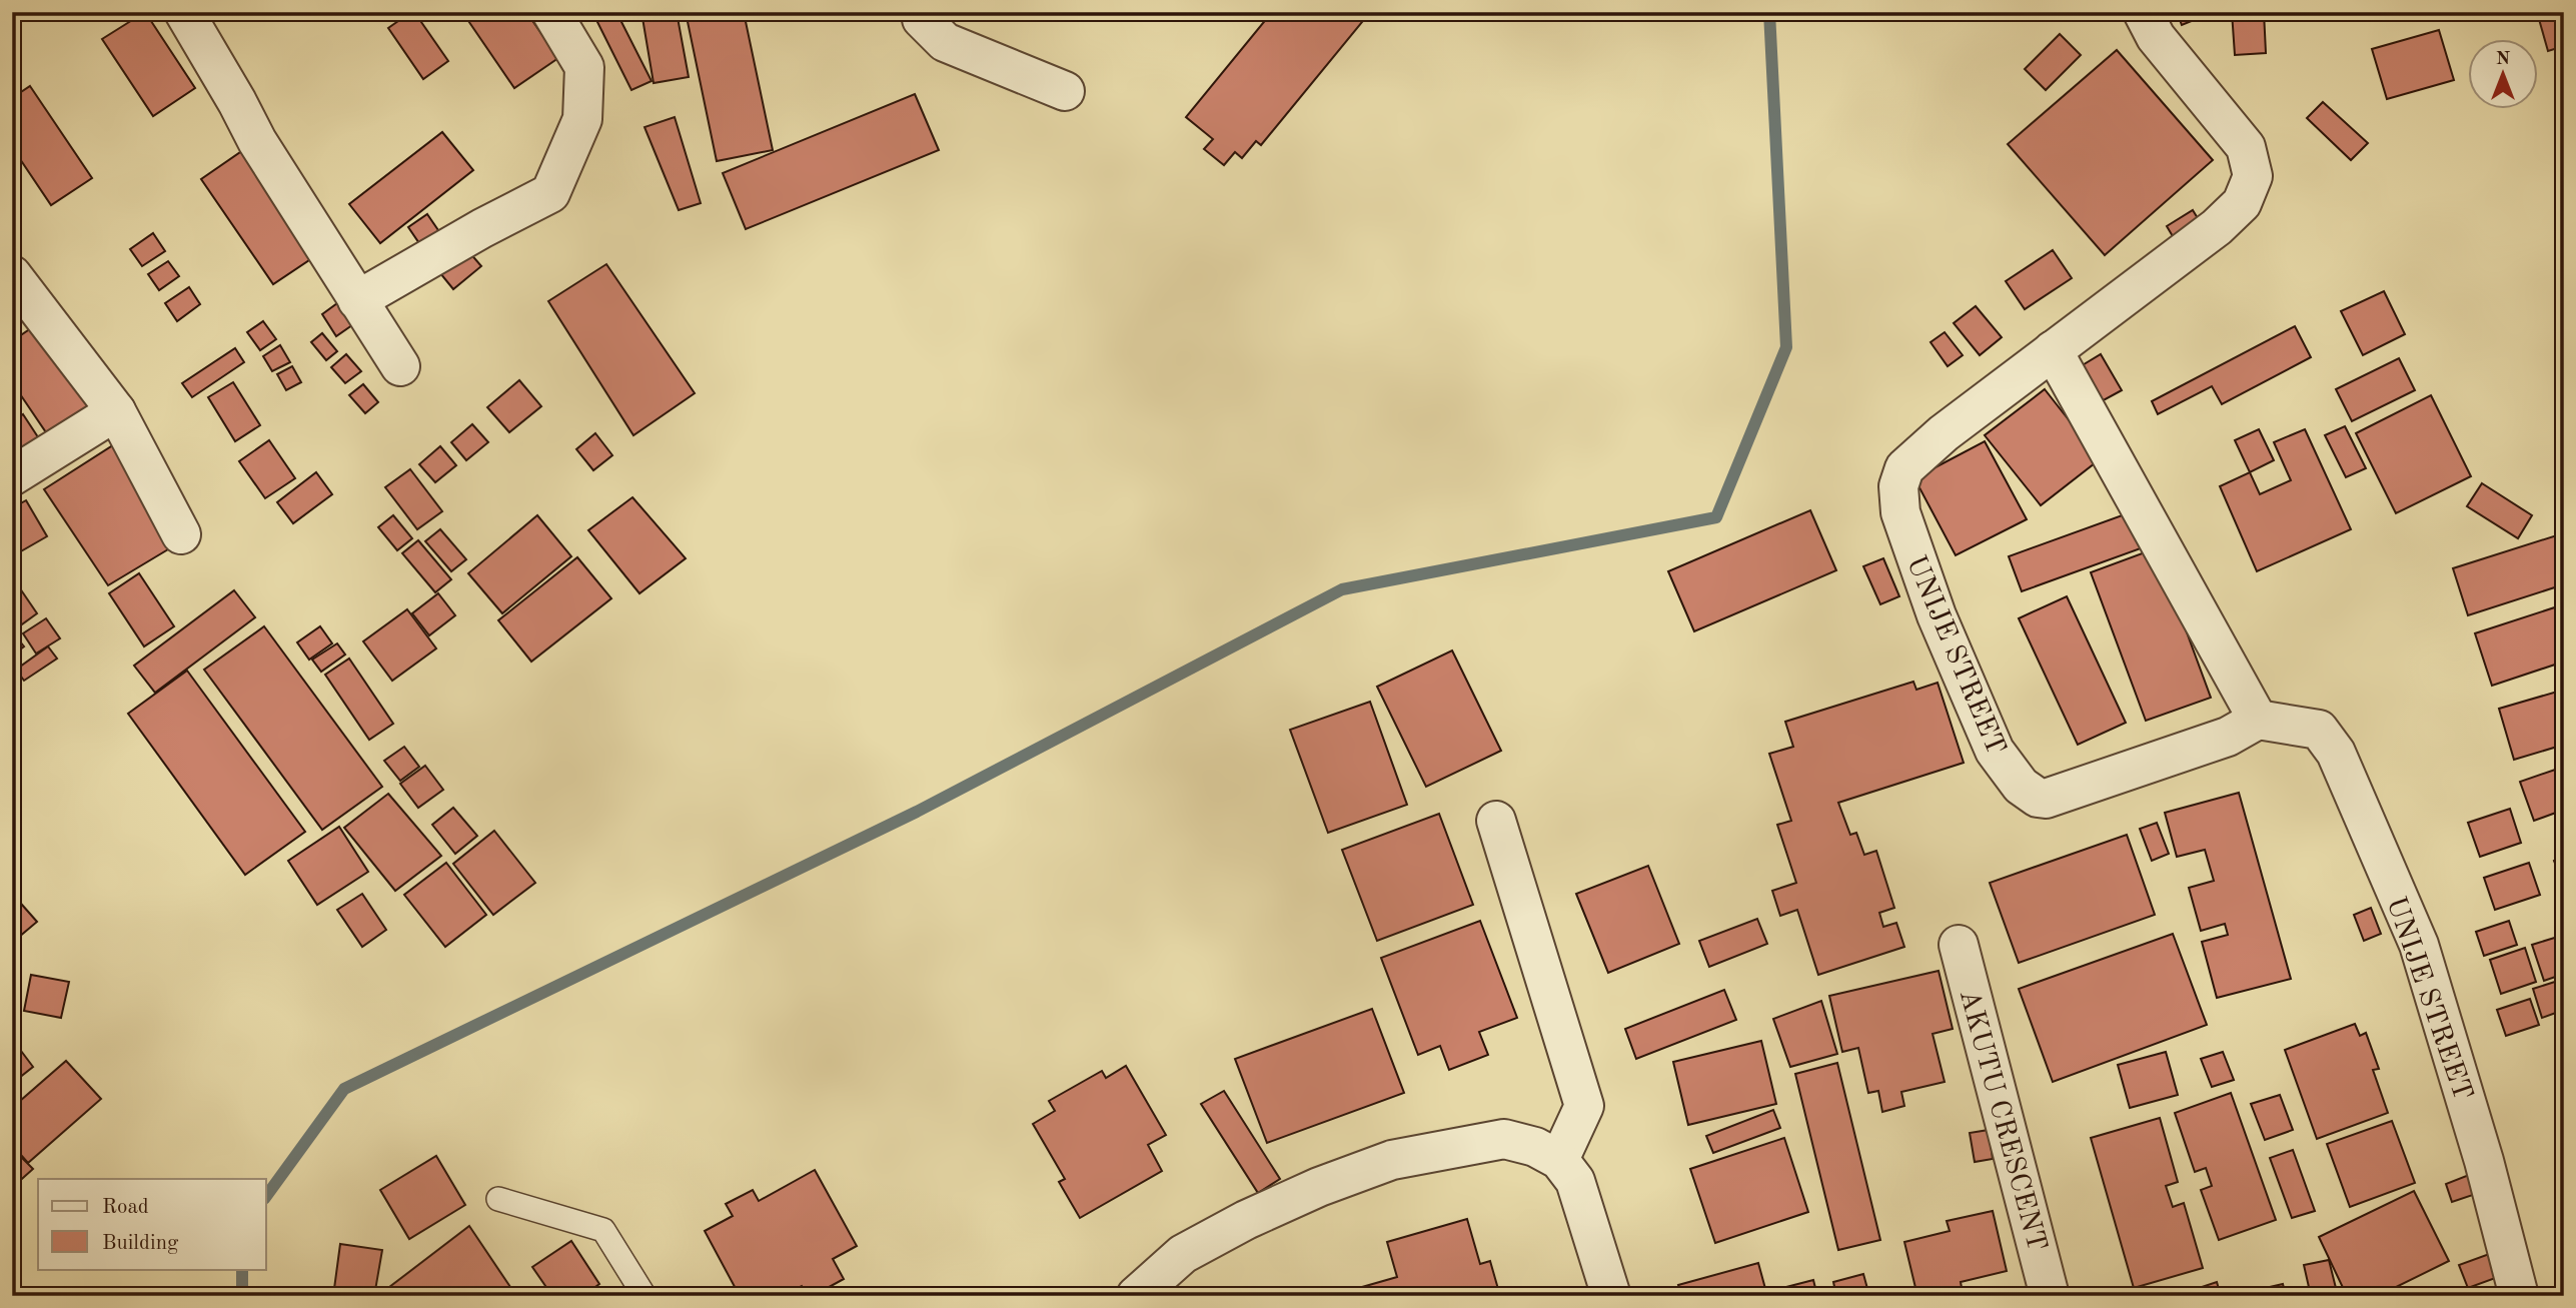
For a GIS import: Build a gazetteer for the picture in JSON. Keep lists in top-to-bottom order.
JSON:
{
  "streets": {
    "street": ["UNIJE STREET", "AKUTU CRESCENT"]
  },
  "legend": ["Road", "Building"],
  "north": "top"
}
